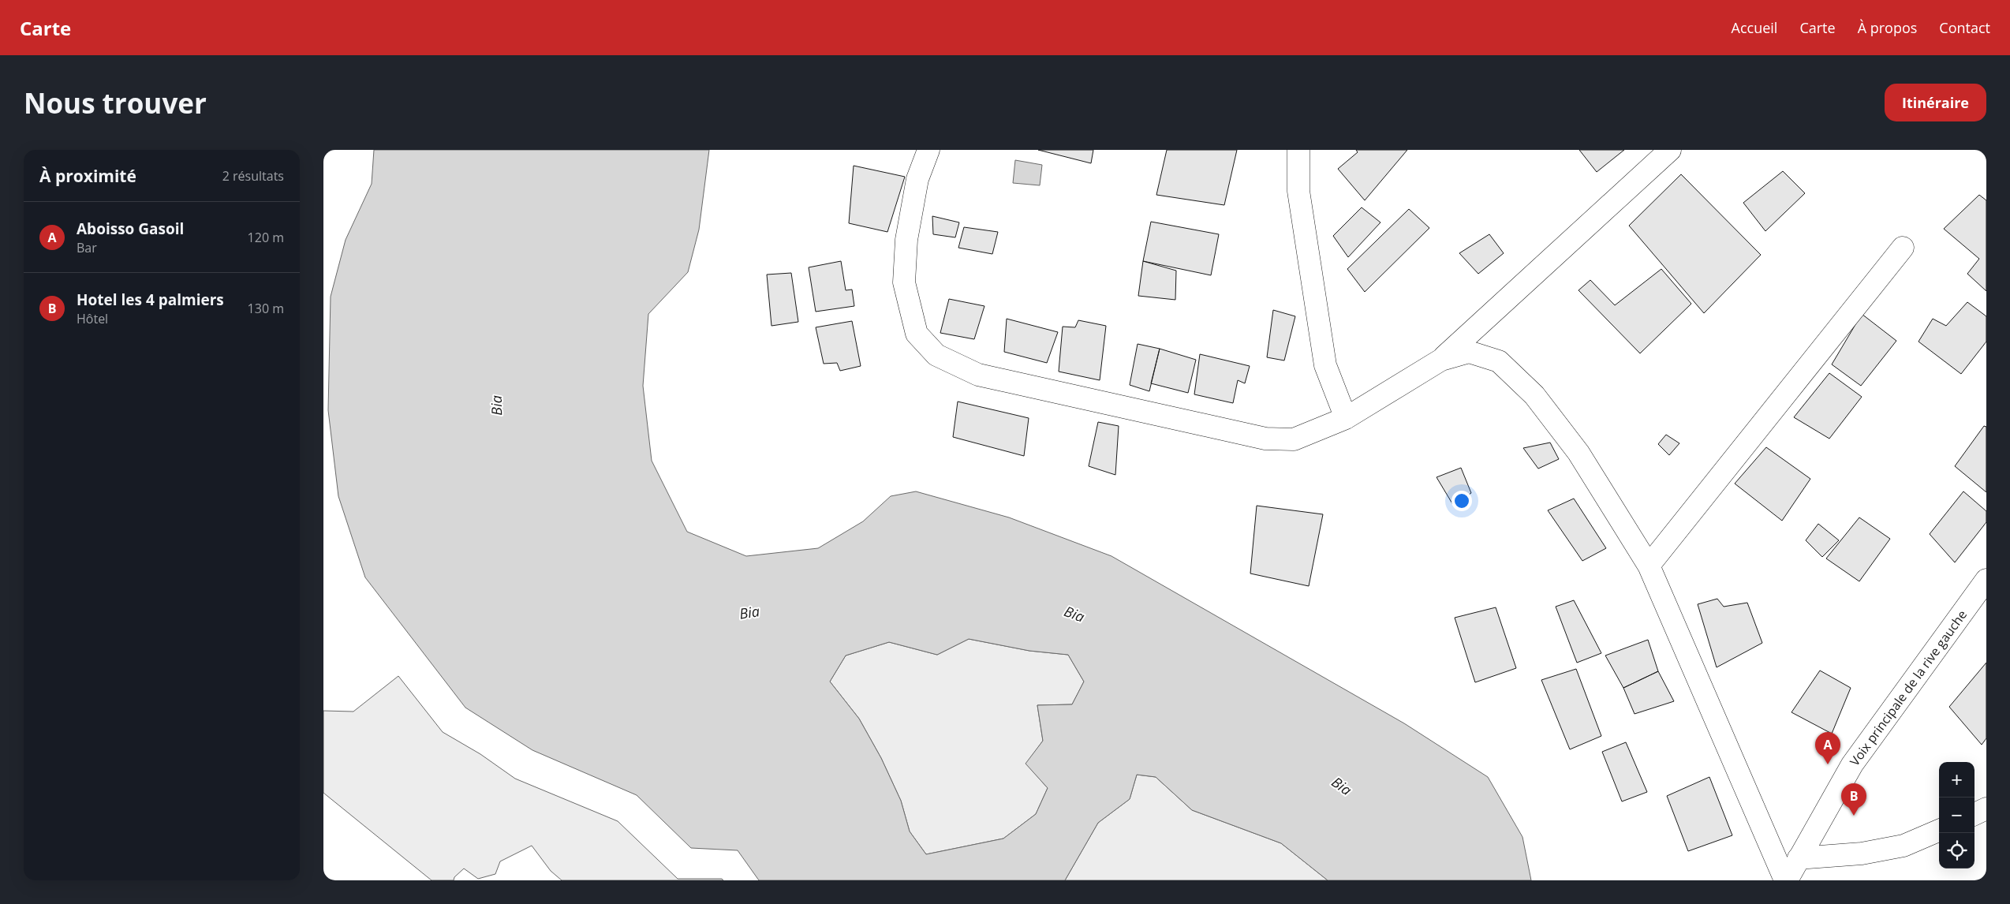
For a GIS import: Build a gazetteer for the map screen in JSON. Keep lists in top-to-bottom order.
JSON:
{
  "streets": {
    "street": ["Voix principale de la rive gauche"]
  },
  "water": ["Bia"],
  "page": {
    "header": "Carte",
    "nav": [
      "Accueil",
      "Carte",
      "À propos",
      "Contact"
    ],
    "buttons": "Itinéraire",
    "title": "Nous trouver",
    "heading": ["À proximité", "2 résultats"],
    "list": [
      {
        "mark": "A",
        "name": "Aboisso Gasoil",
        "note": "Bar",
        "value": "120 m"
      },
      {
        "mark": "B",
        "name": "Hotel les 4 palmiers",
        "note": "Hôtel",
        "value": "130 m"
      }
    ],
    "pins": ["A", "B"],
    "map_buttons": ["+", "−"]
  }
}
